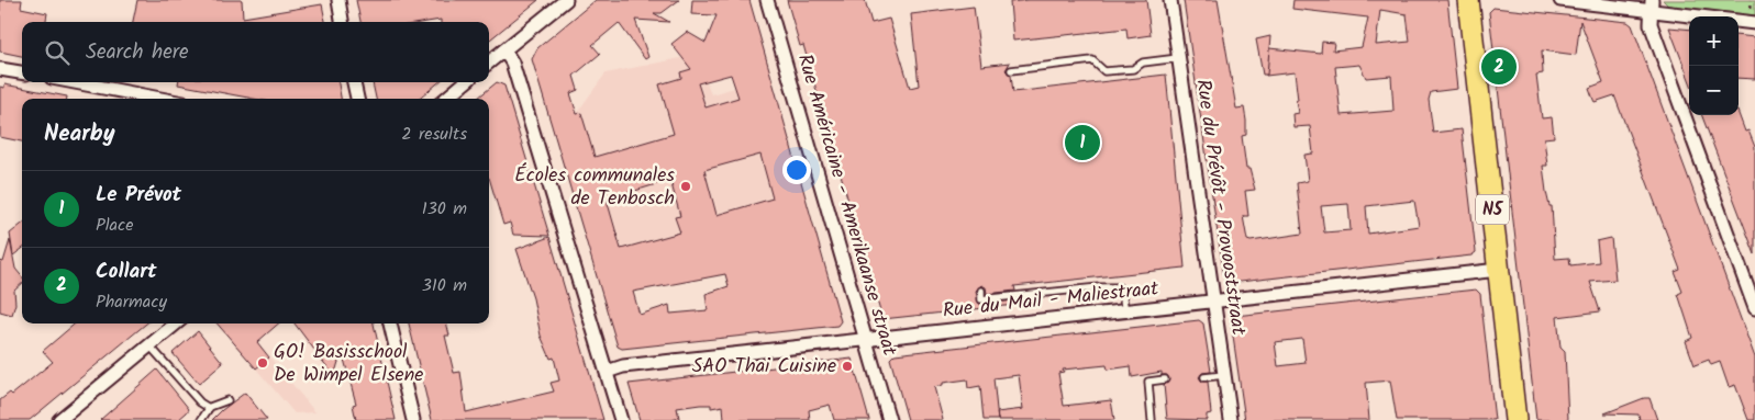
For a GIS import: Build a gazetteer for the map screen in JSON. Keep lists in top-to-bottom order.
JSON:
{
  "streets": {
    "main road": ["N5"],
    "street": ["Rue Américaine - Amerikaanse straat", "Rue du Prévôt - Provooststraat", "Rue du Mail - Maliestraat"]
  },
  "crossings": [
    ["Rue Américaine - Amerikaanse straat", "Rue du Mail - Maliestraat"],
    ["Rue du Prévôt - Provooststraat", "Rue du Mail - Maliestraat"],
    ["N5", "Rue du Mail - Maliestraat"]
  ],
  "places": ["Écoles communales de Tenbosch", "GO! Basisschool De Wimpel Elsene", "SAO Thai Cuisine"],
  "page": {
    "map_buttons": ["+", "−"],
    "search": "Search here",
    "pins": ["2", "1"],
    "heading": ["Nearby", "2 results"],
    "list": [
      {
        "mark": "1",
        "name": "Le Prévot",
        "note": "Place",
        "value": "130 m"
      },
      {
        "mark": "2",
        "name": "Collart",
        "note": "Pharmacy",
        "value": "310 m"
      }
    ]
  }
}
